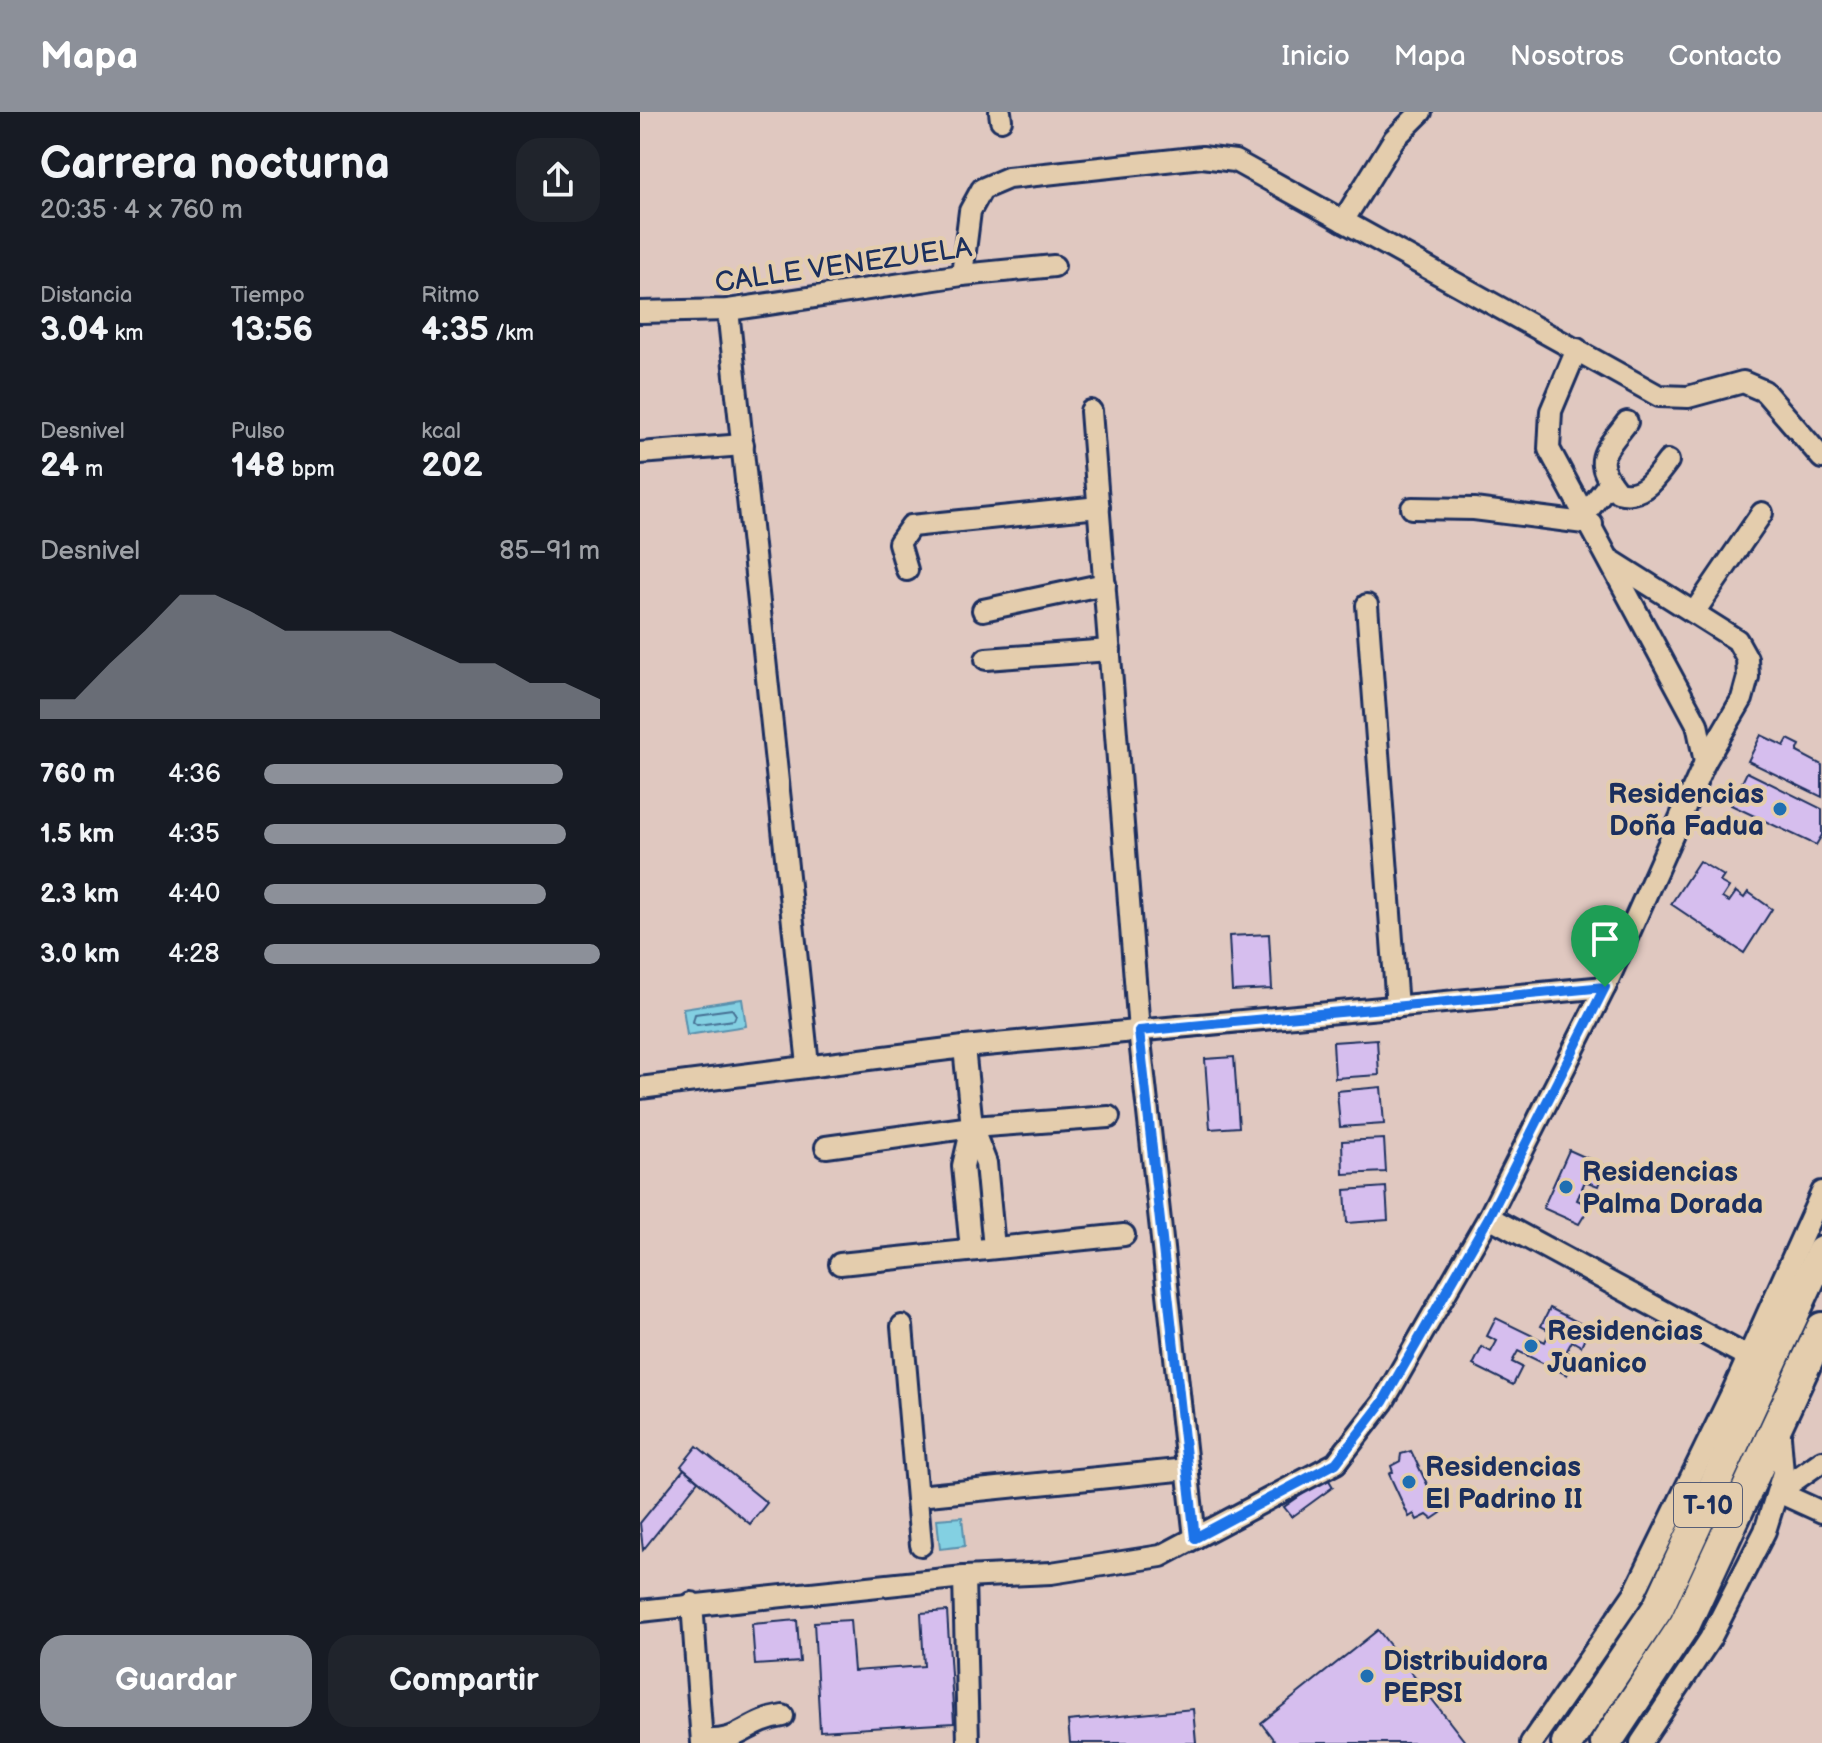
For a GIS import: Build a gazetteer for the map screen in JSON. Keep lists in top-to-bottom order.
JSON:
{
  "streets": {
    "highway": ["T-10"],
    "street": ["CALLE VENEZUELA"]
  },
  "places": [
    "Residencias Doña Fadua",
    "Residencias Palma Dorada",
    "Residencias Juanico",
    "Residencias El Padrino II",
    "Distribuidora PEPSI"
  ],
  "page": {
    "header": "Mapa",
    "nav": [
      "Inicio",
      "Mapa",
      "Nosotros",
      "Contacto"
    ],
    "heading": ["Carrera nocturna", "20:35 · 4 × 760 m"],
    "stats": [
      ["Distancia", "3.04 km"],
      ["Tiempo", "13:56"],
      ["Ritmo", "4:35 /km"],
      ["Desnivel", "24 m"],
      ["Pulso", "148 bpm"],
      ["kcal", "202"]
    ],
    "chart": ["Desnivel", "85–91 m"],
    "list": [
      {
        "name": "760 m",
        "note": "4:36"
      },
      {
        "name": "1.5 km",
        "note": "4:35"
      },
      {
        "name": "2.3 km",
        "note": "4:40"
      },
      {
        "name": "3.0 km",
        "note": "4:28"
      }
    ],
    "buttons": ["Guardar", "Compartir"]
  }
}
